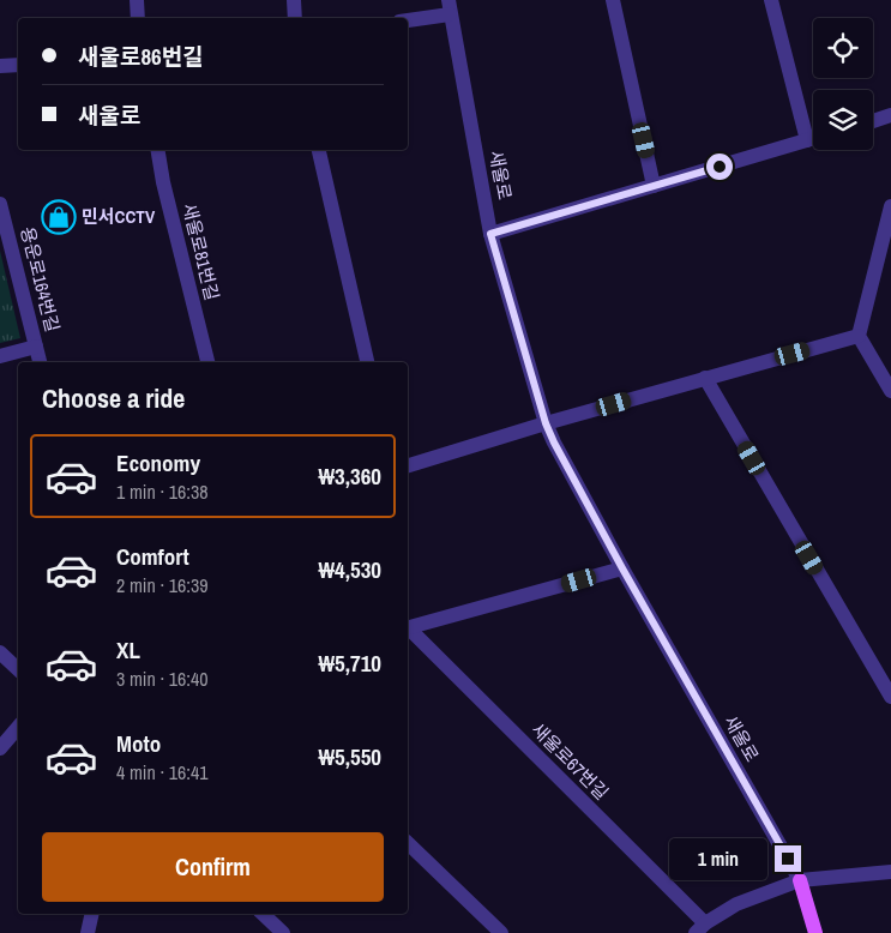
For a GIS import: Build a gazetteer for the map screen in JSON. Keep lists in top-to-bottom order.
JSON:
{
  "streets": {
    "main road": ["새울로"],
    "street": ["새울로81번길", "용운로164번길", "새울로67번길"]
  },
  "crossings": [
    ["새울로", "새울로67번길"]
  ],
  "places": {
    "shop": ["민서CCTV"]
  },
  "page": {
    "banner": ["새울로86번길", "새울로"],
    "heading": "Choose a ride",
    "list": [
      {
        "name": "Economy",
        "note": "1 min · 16:38",
        "value": "₩3,360"
      },
      {
        "name": "Comfort",
        "note": "2 min · 16:39",
        "value": "₩4,530"
      },
      {
        "name": "XL",
        "note": "3 min · 16:40",
        "value": "₩5,710"
      },
      {
        "name": "Moto",
        "note": "4 min · 16:41",
        "value": "₩5,550"
      }
    ],
    "buttons": "Confirm",
    "bubble": "1 min"
  }
}
